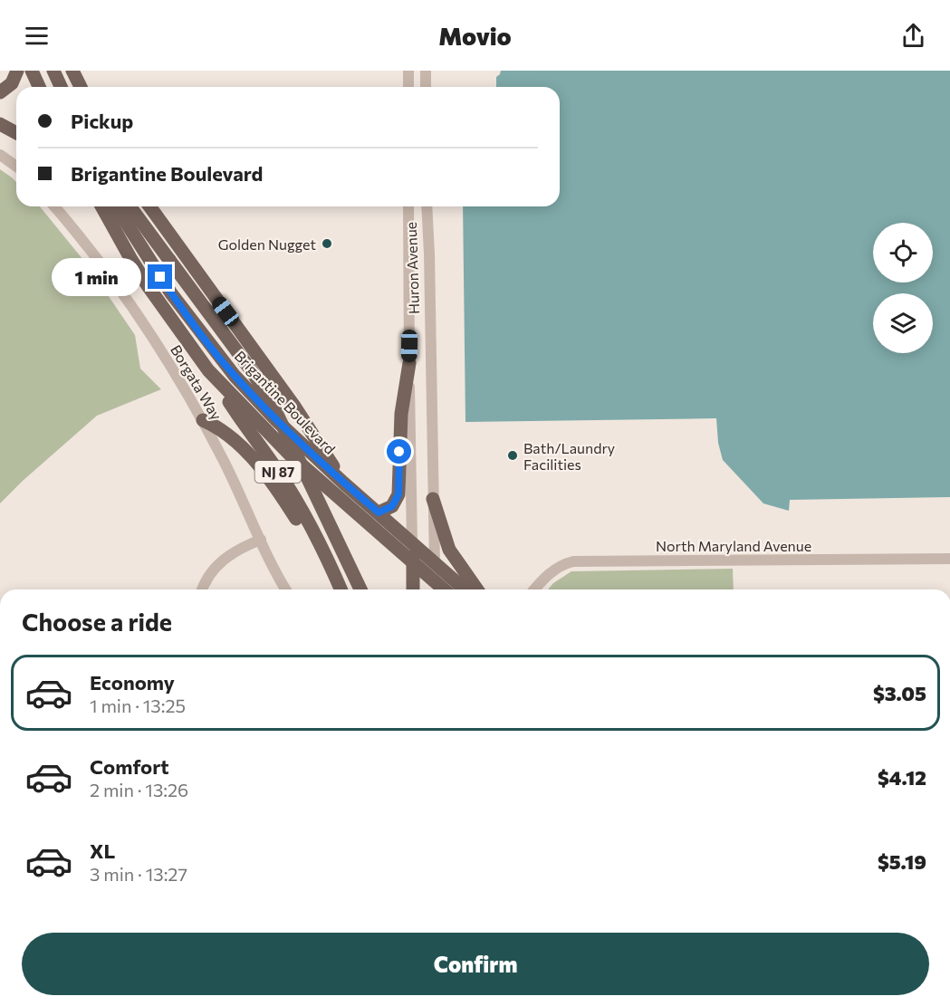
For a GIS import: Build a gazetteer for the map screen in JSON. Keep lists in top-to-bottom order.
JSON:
{
  "streets": {
    "main road": ["Huron Avenue", "Brigantine Boulevard", "NJ 87"],
    "street": ["Borgata Way", "North Maryland Avenue"]
  },
  "crossings": [
    ["Huron Avenue", "Brigantine Boulevard"]
  ],
  "places": ["Golden Nugget", "Bath/Laundry Facilities"],
  "page": {
    "header": "Movio",
    "banner": ["Pickup", "Brigantine Boulevard"],
    "bubble": "1 min",
    "heading": "Choose a ride",
    "list": [
      {
        "name": "Economy",
        "note": "1 min · 13:25",
        "value": "$3.05"
      },
      {
        "name": "Comfort",
        "note": "2 min · 13:26",
        "value": "$4.12"
      },
      {
        "name": "XL",
        "note": "3 min · 13:27",
        "value": "$5.19"
      }
    ],
    "buttons": "Confirm"
  }
}
